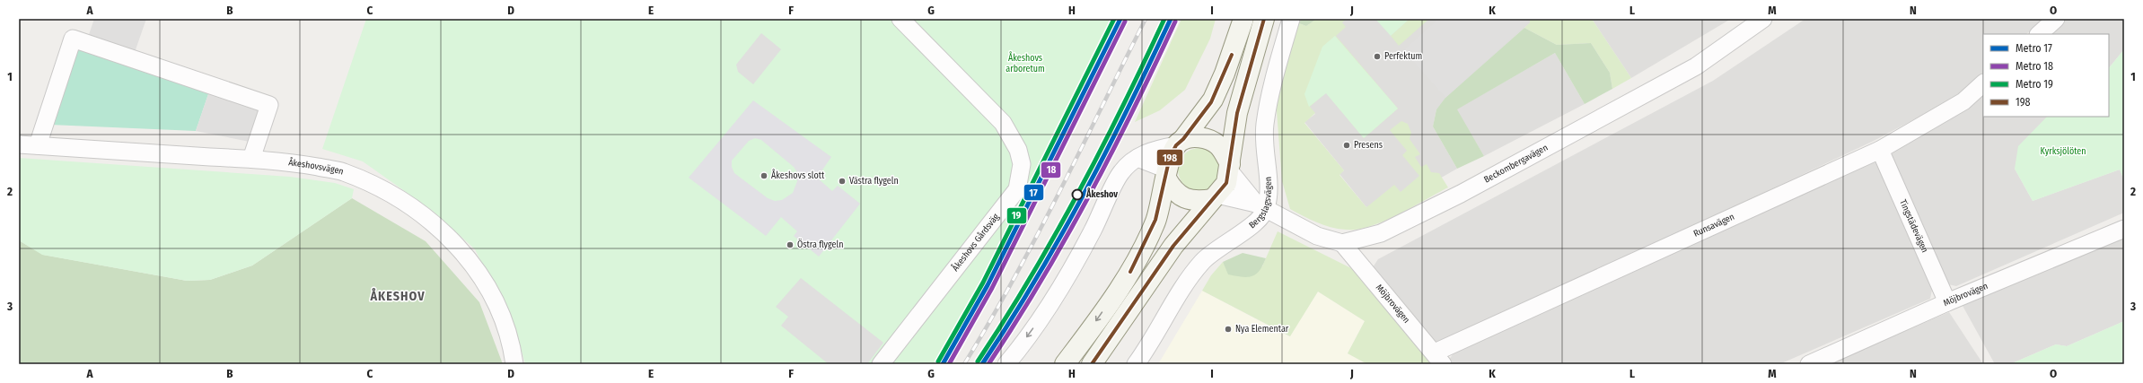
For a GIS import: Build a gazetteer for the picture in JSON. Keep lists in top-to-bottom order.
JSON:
{
  "streets": {
    "street": [
      "Beckombergavägen",
      "Åkeshovsvägen",
      "Bergslagsvägen",
      "Runsavägen",
      "Tingstädevägen",
      "Åkeshovs Gårdsväg",
      "Möjbrovägen"
    ]
  },
  "crossings": [
    ["Beckombergavägen", "Möjbrovägen"],
    ["Runsavägen", "Tingstädevägen"],
    ["Runsavägen", "Möjbrovägen"],
    ["Tingstädevägen", "Möjbrovägen"]
  ],
  "districts": ["ÅKESHOV"],
  "parks": ["Åkeshovs arboretum", "Kyrksjölöten"],
  "places": [
    "Perfektum",
    "Presens",
    "Åkeshovs slott",
    "Västra flygeln",
    "Åkeshov",
    "Östra flygeln",
    "Nya Elementar"
  ],
  "lines": [
    "metro line 17",
    "metro line 19",
    "transit line 198",
    "metro line 18"
  ],
  "legend": [
    "Metro 17",
    "Metro 18",
    "Metro 19",
    "198"
  ],
  "grid": {
    "columns": [
      "A",
      "B",
      "C",
      "D",
      "E",
      "F",
      "G",
      "H",
      "I",
      "J",
      "K",
      "L",
      "M",
      "N",
      "O"
    ],
    "rows": ["1", "2", "3"]
  }
}
